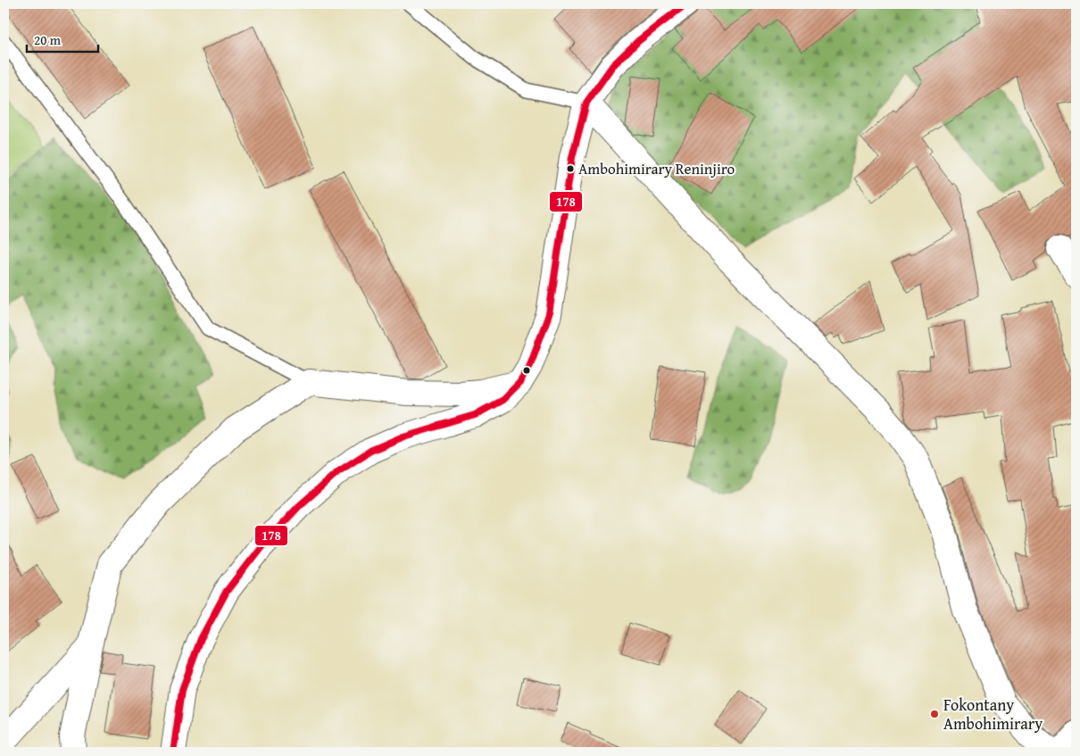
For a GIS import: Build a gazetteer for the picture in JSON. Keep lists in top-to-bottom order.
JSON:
{
  "places": ["Ambohimirary Reninjiro", "Fokontany Ambohimirary"],
  "lines": ["transit line 178"],
  "scale_bar": "20 m"
}
